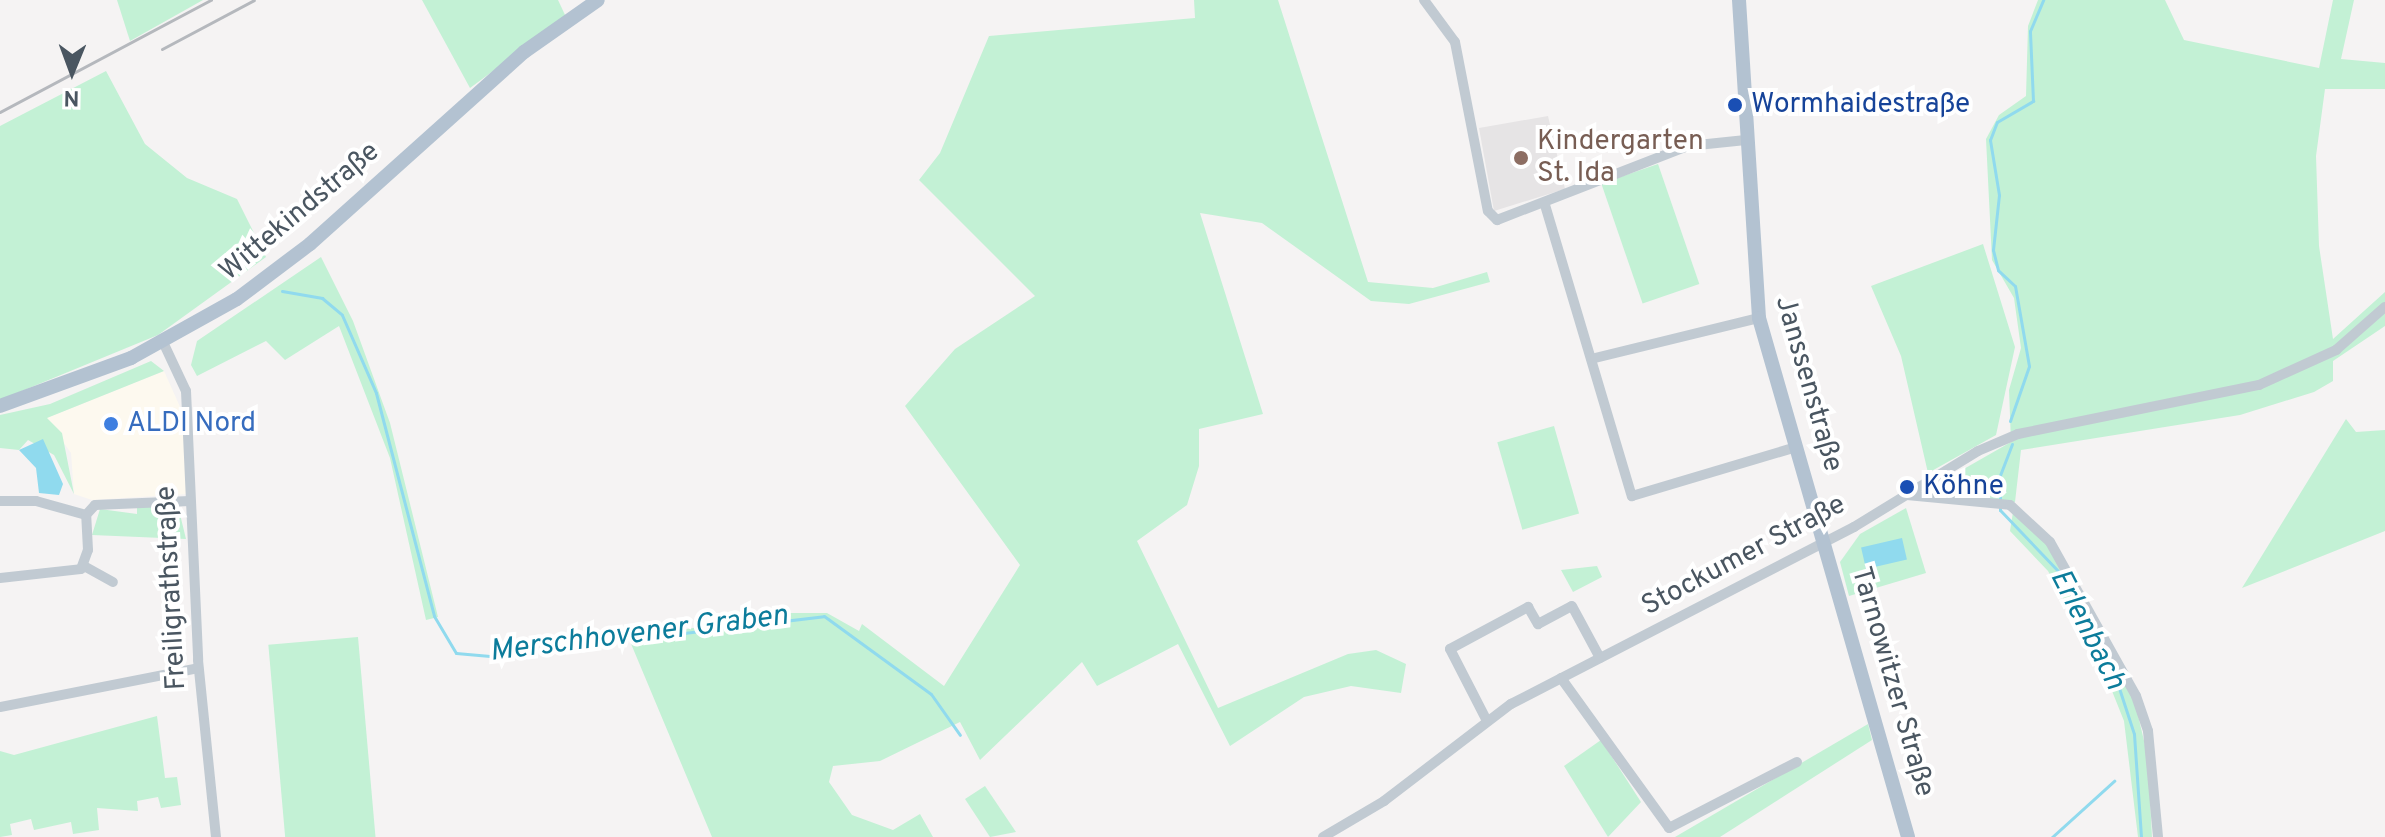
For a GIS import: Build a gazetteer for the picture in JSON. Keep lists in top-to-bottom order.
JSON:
{
  "streets": {
    "main road": ["Wittekindstraße", "Janssenstraße", "Tarnowitzer Straße"],
    "street": ["Stockumer Straße", "Freiligrathstraße"]
  },
  "crossings": [
    ["Wittekindstraße", "Freiligrathstraße"],
    ["Janssenstraße", "Stockumer Straße"],
    ["Janssenstraße", "Tarnowitzer Straße"],
    ["Stockumer Straße", "Tarnowitzer Straße"]
  ],
  "water": ["Erlenbach", "Merschhovener Graben"],
  "places": [
    "Wormhaidestraße",
    "Kindergarten St. Ida",
    "ALDI Nord",
    "Köhne"
  ],
  "north": "bottom"
}
